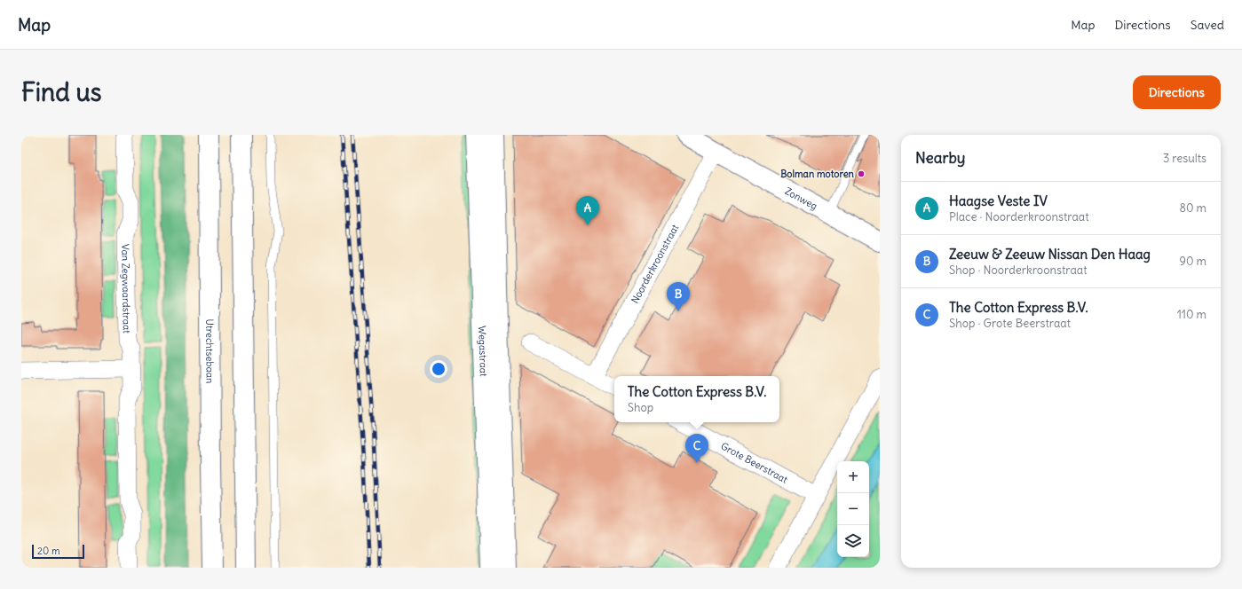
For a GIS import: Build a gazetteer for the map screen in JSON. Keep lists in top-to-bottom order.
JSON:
{
  "streets": {
    "main road": ["Zonweg", "Utrechtsebaan", "Wegastraat"],
    "street": ["Noorderkroonstraat", "Van Zegwaardstraat", "Grote Beerstraat"]
  },
  "crossings": [
    ["Zonweg", "Noorderkroonstraat"]
  ],
  "places": ["Bolman motoren"],
  "scale_bar": "20 m",
  "page": {
    "header": "Map",
    "nav": ["Map", "Directions", "Saved"],
    "buttons": "Directions",
    "title": "Find us",
    "heading": ["Nearby", "3 results"],
    "list": [
      {
        "mark": "A",
        "name": "Haagse Veste IV",
        "note": "Place · Noorderkroonstraat",
        "value": "80 m"
      },
      {
        "mark": "B",
        "name": "Zeeuw & Zeeuw Nissan Den Haag",
        "note": "Shop · Noorderkroonstraat",
        "value": "90 m"
      },
      {
        "mark": "C",
        "name": "The Cotton Express B.V.",
        "note": "Shop · Grote Beerstraat",
        "value": "110 m"
      }
    ],
    "pins": ["A", "B", "C"],
    "popup": ["The Cotton Express B.V.", "Shop"],
    "map_buttons": ["+", "−"],
    "scale": "20 m"
  }
}
